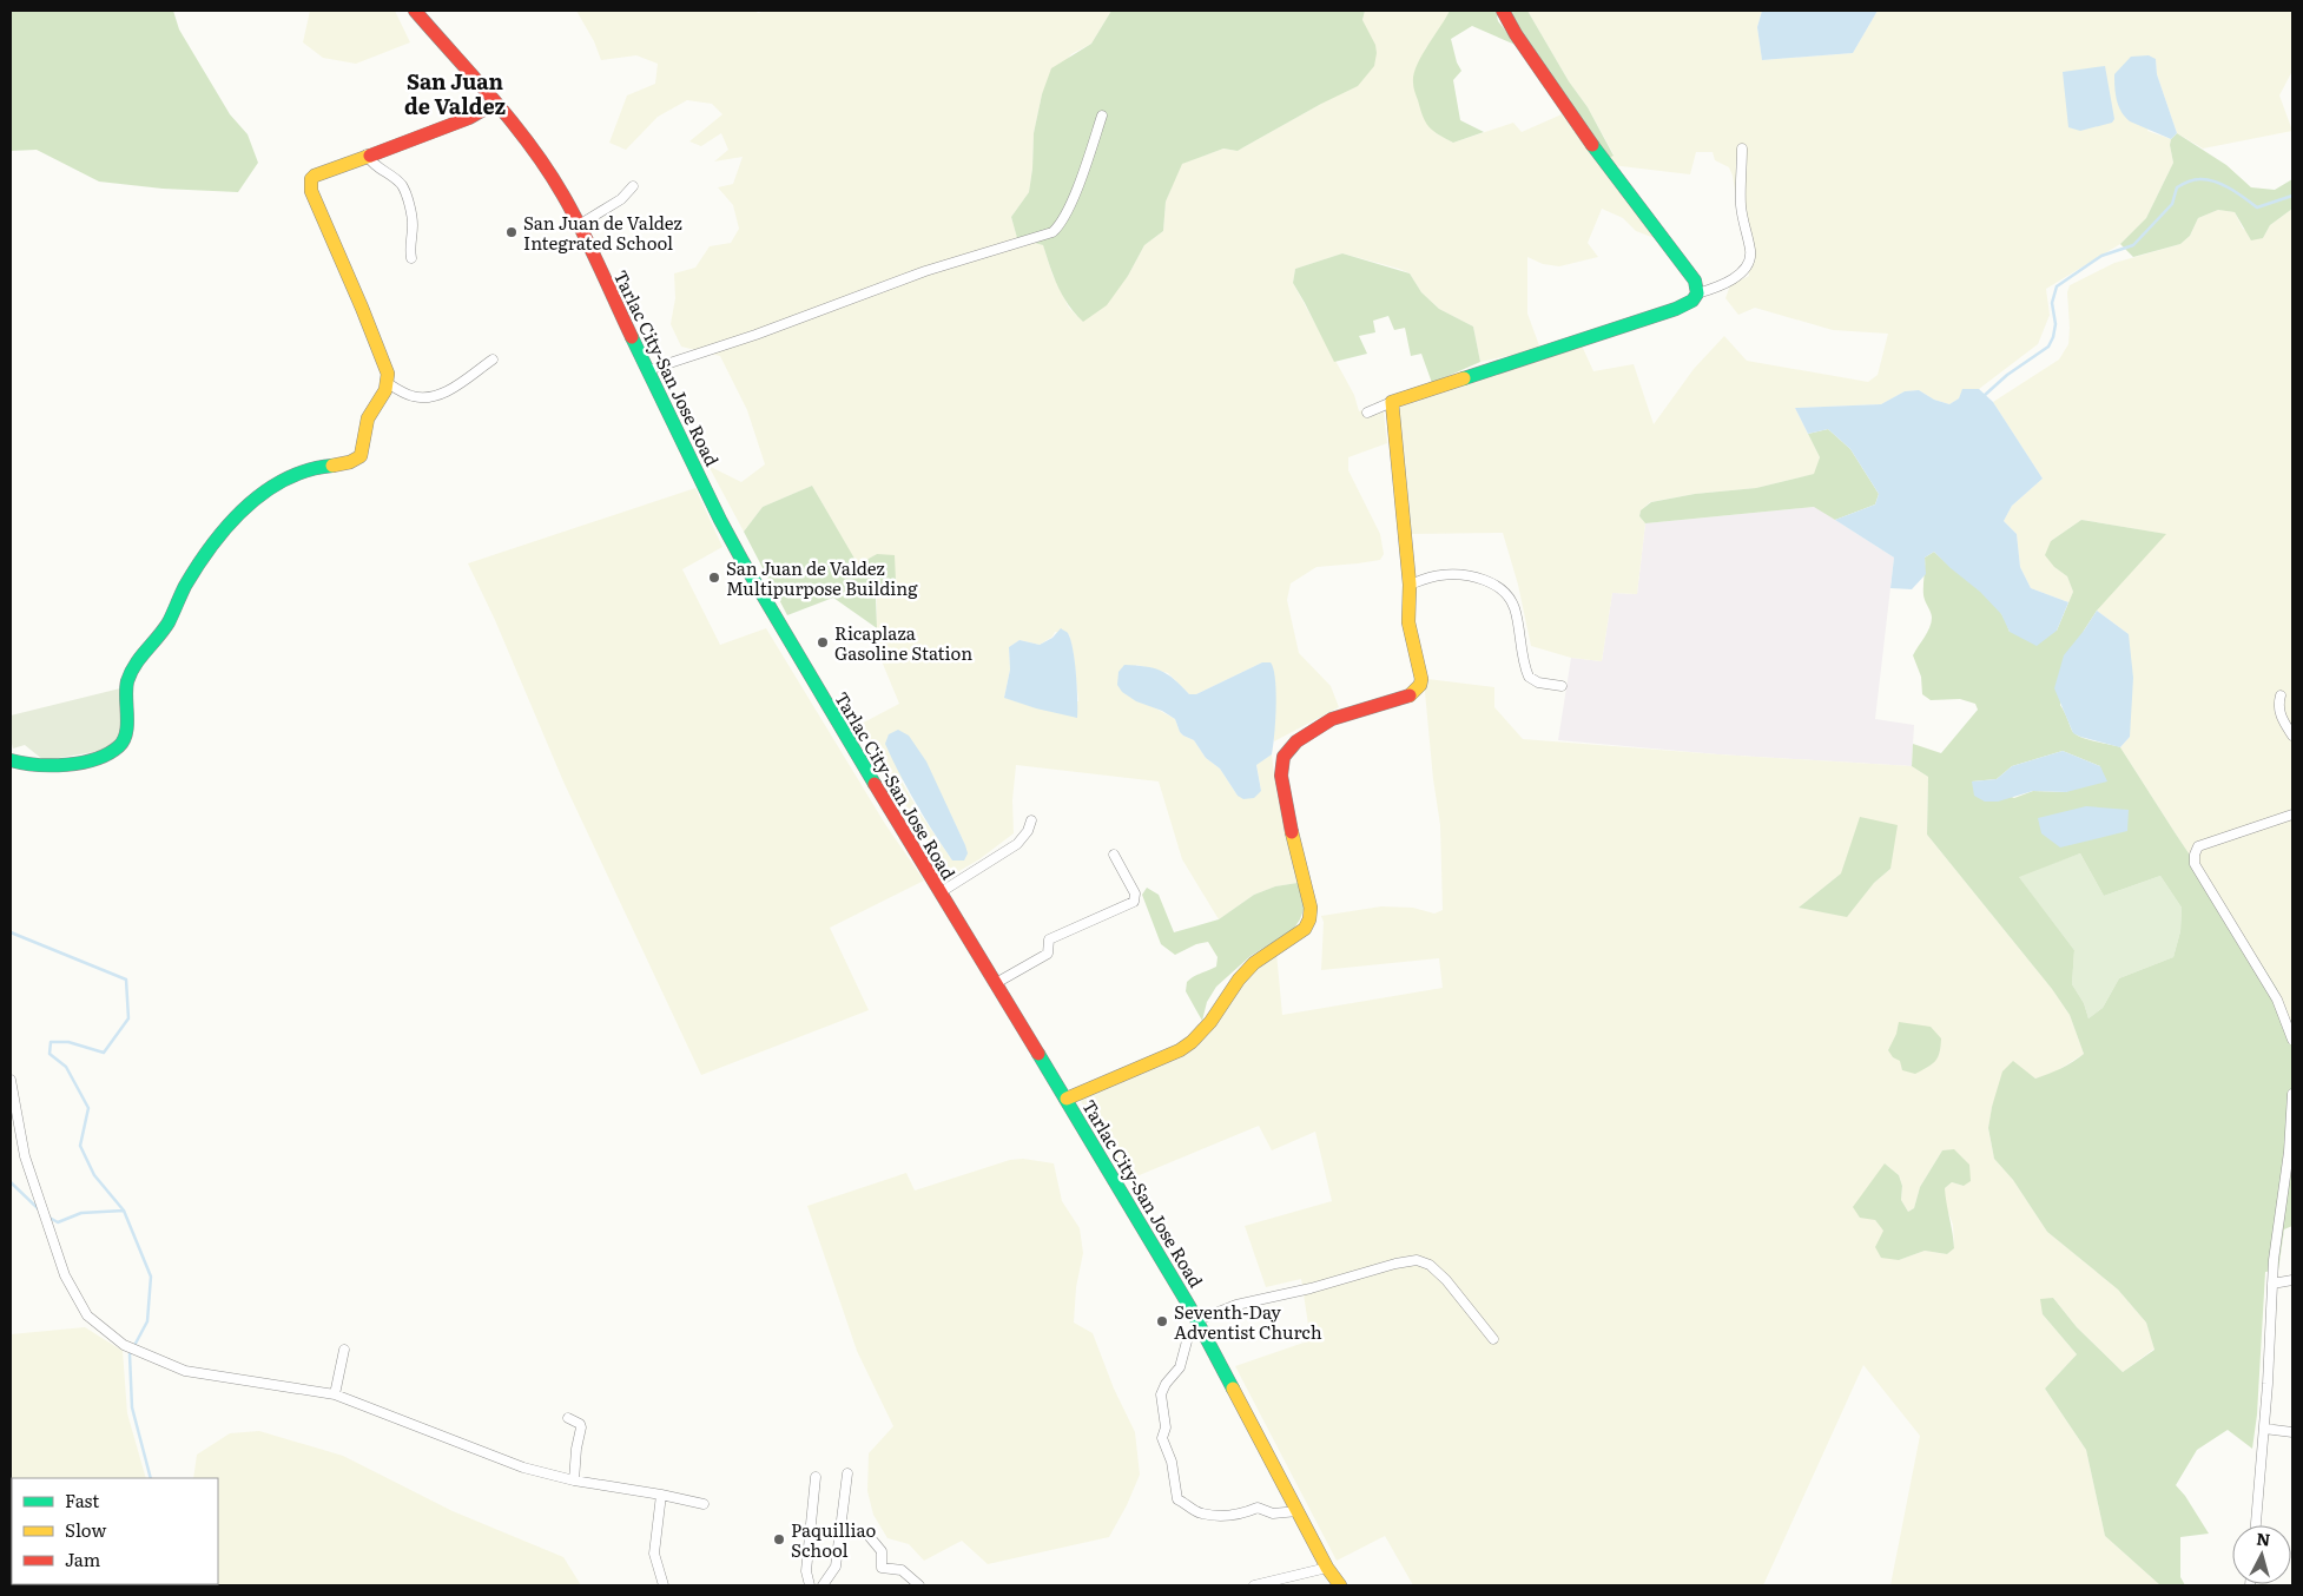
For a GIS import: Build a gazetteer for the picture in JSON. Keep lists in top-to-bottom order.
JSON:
{
  "streets": {
    "street": ["Tarlac City-San Jose Road"]
  },
  "districts": ["San Juan de Valdez"],
  "places": [
    "San Juan de Valdez Integrated School",
    "San Juan de Valdez Multipurpose Building",
    "Ricaplaza Gasoline Station",
    "Seventh-Day Adventist Church",
    "Paquilliao School"
  ],
  "legend": ["Fast", "Slow", "Jam"],
  "north": "top"
}
